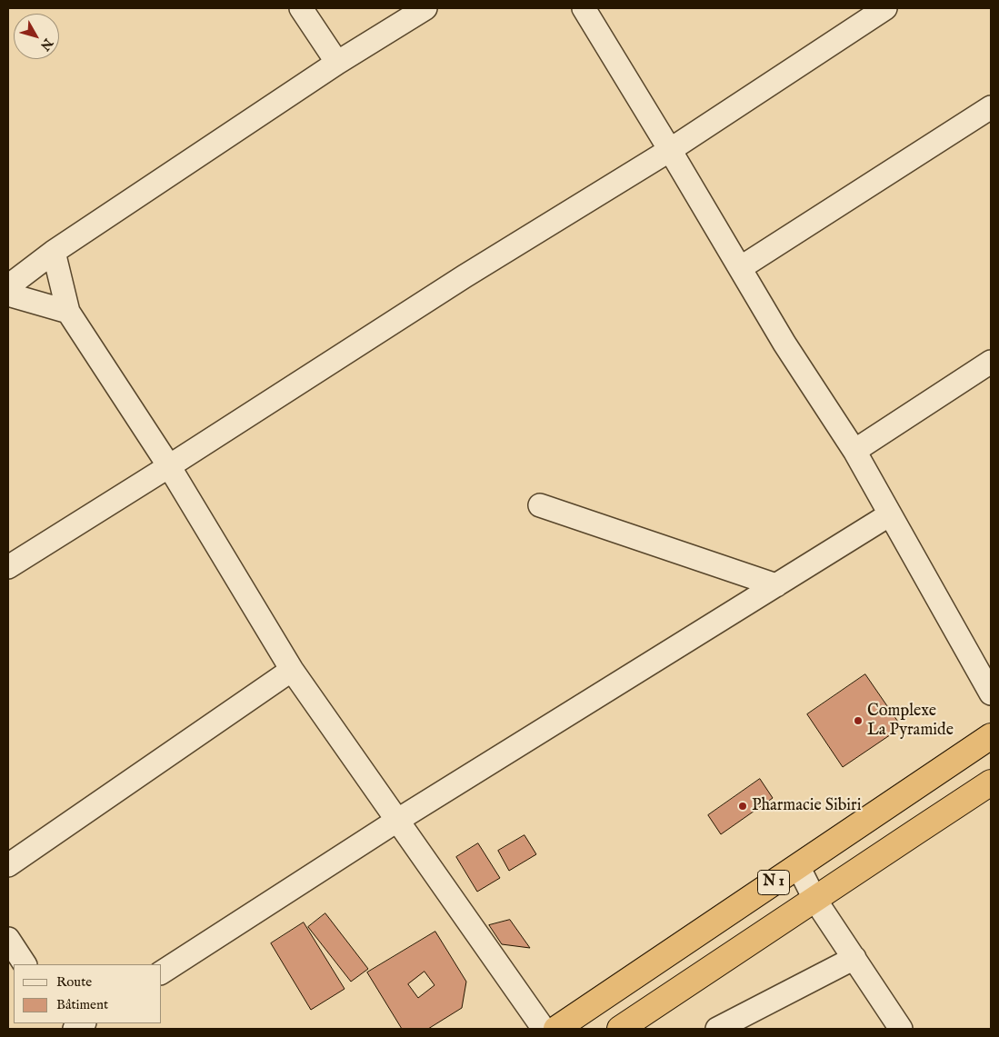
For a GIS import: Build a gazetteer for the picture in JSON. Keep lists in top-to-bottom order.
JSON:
{
  "streets": {
    "highway": ["N 1"]
  },
  "places": ["Complexe La Pyramide", "Pharmacie Sibiri"],
  "legend": ["Route", "Bâtiment"],
  "north": "bottom right"
}
